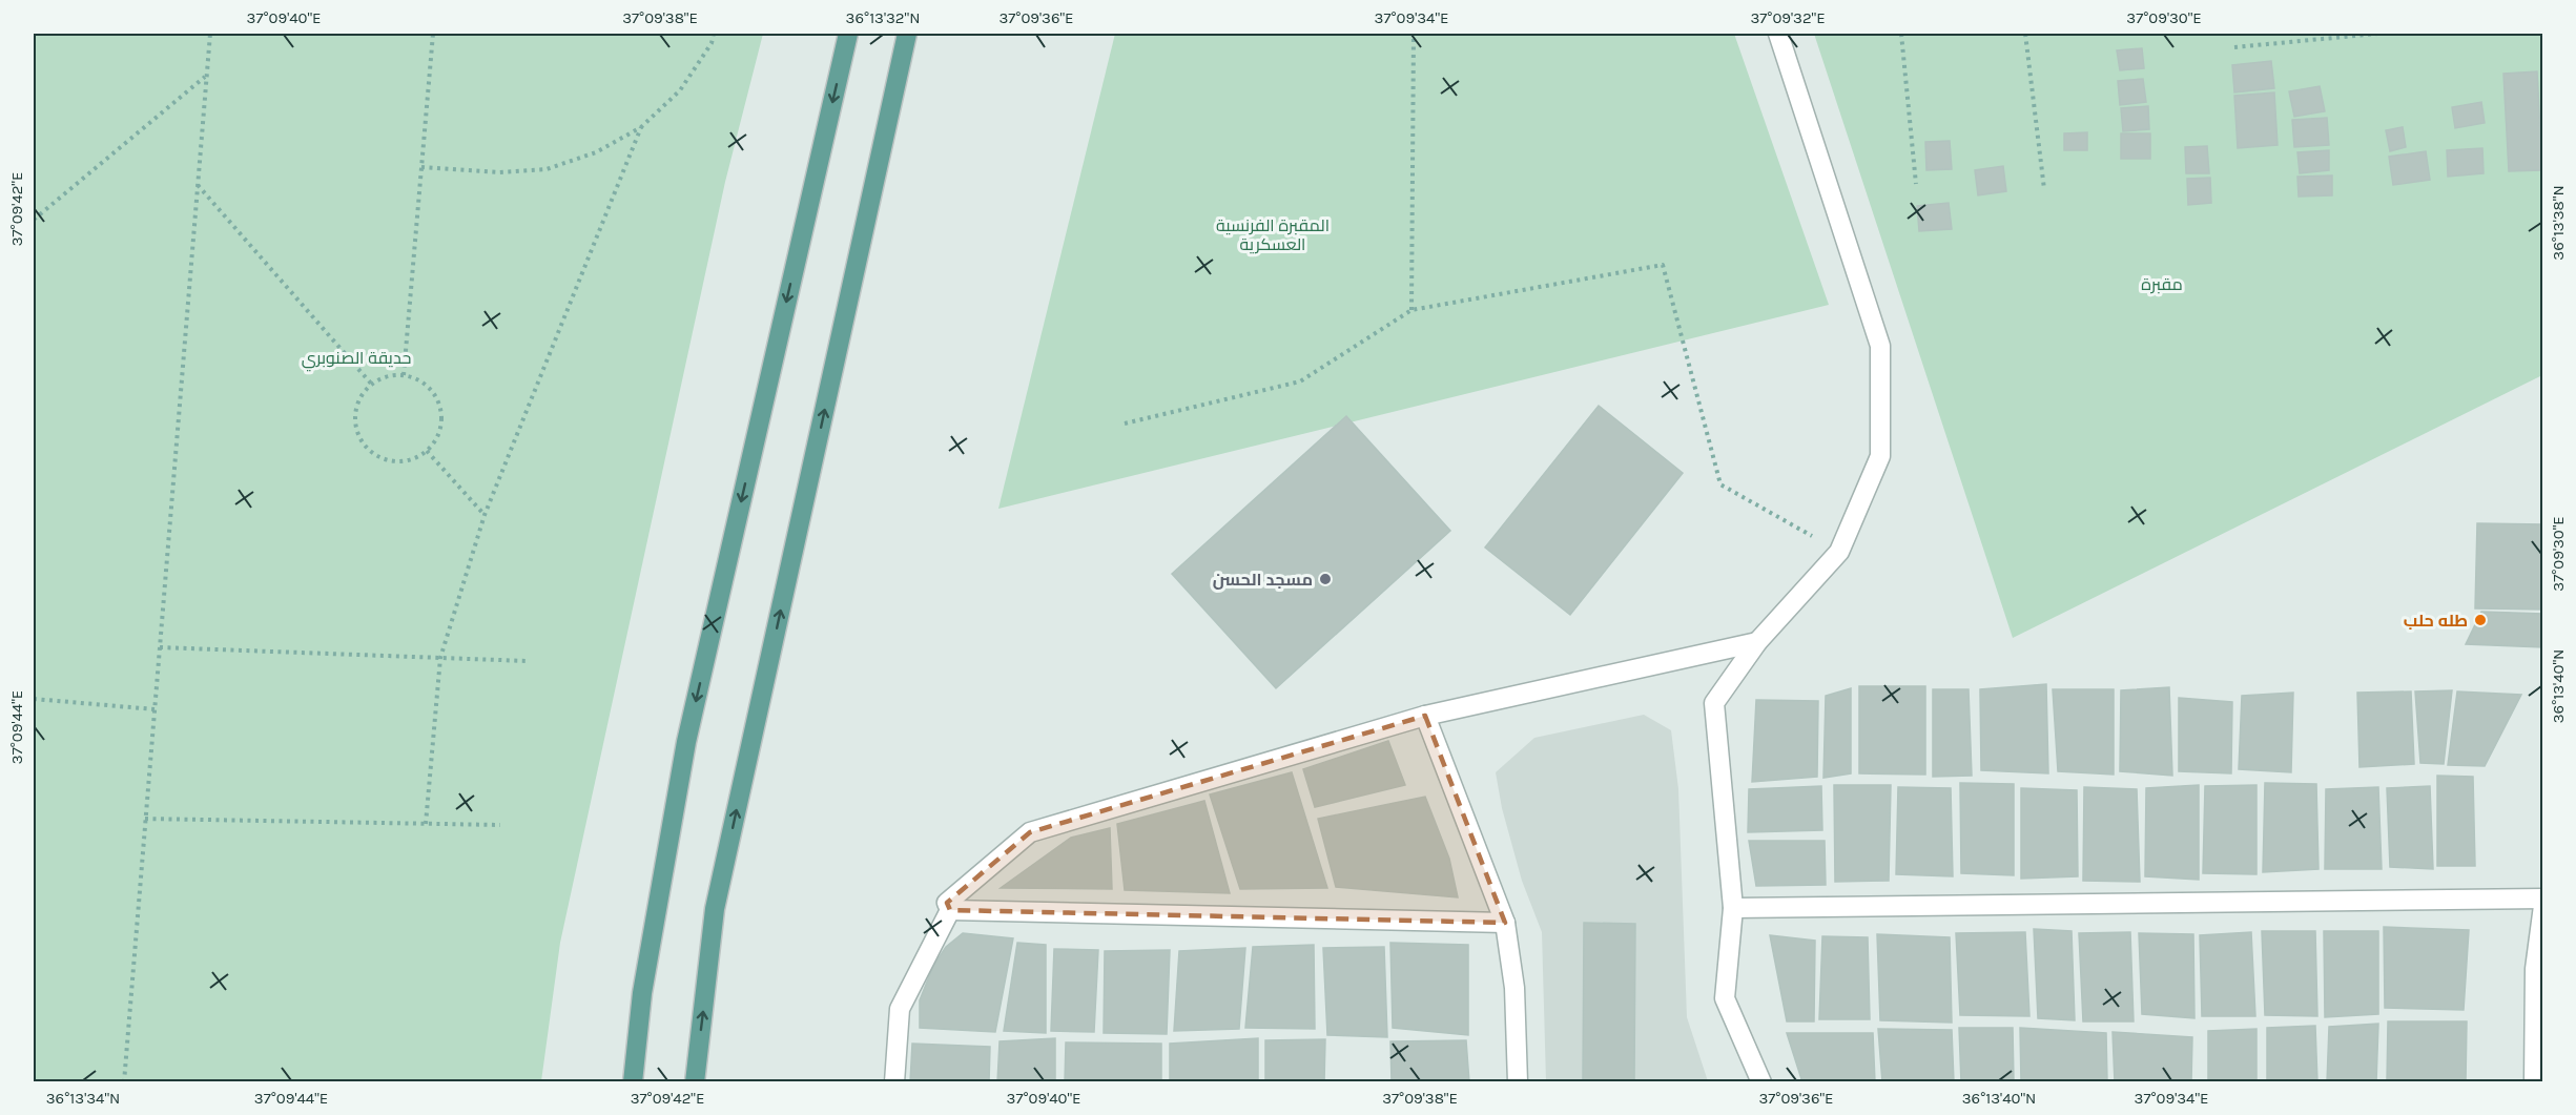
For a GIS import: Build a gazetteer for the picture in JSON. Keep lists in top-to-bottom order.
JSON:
{
  "parks": ["المقبرة الفرنسية العسكرية", "مقبرة", "حديقة الصنوبري"],
  "places": ["مسجد الحسن", "طله حلب"],
  "coordinates": [
    "37°09'40\"E",
    "37°09'38\"E",
    "36°13'32\"N",
    "37°09'36\"E",
    "37°09'34\"E",
    "37°09'32\"E",
    "37°09'30\"E",
    "37°09'42\"E",
    "36°13'38\"N",
    "36°13'40\"N",
    "37°09'44\"E",
    "36°13'34\"N"
  ]
}
